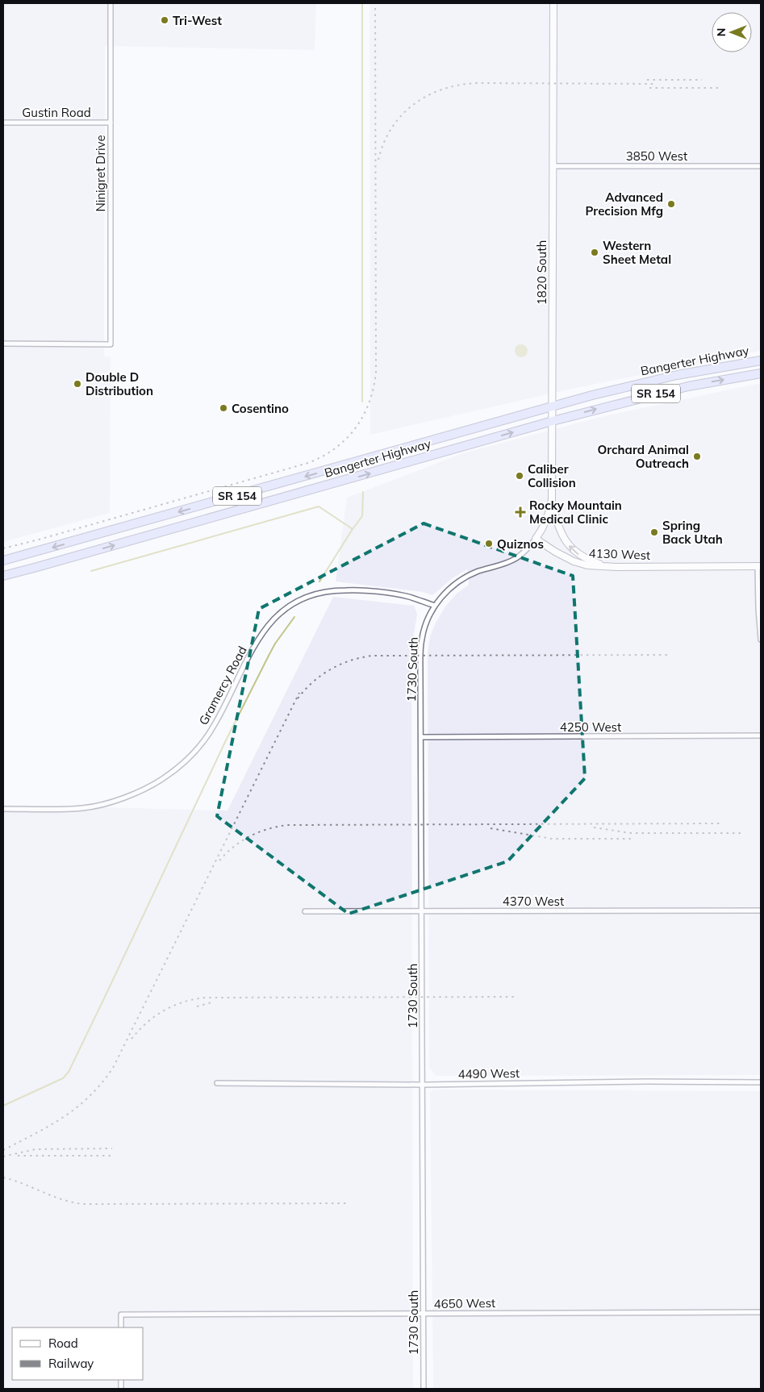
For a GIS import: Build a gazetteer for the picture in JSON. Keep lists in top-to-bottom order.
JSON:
{
  "streets": {
    "highway": ["Bangerter Highway", "SR 154"],
    "street": [
      "Gustin Road",
      "3850 West",
      "Ninigret Drive",
      "1820 South",
      "4130 West",
      "1730 South",
      "Gramercy Road",
      "4250 West",
      "4370 West",
      "4490 West",
      "4650 West"
    ]
  },
  "crossings": [
    ["Gustin Road", "Ninigret Drive"],
    ["3850 West", "1820 South"],
    ["1820 South", "Bangerter Highway"],
    ["1820 South", "4130 West"],
    ["1730 South", "Gramercy Road"],
    ["1730 South", "4250 West"],
    ["1730 South", "4370 West"],
    ["1730 South", "4490 West"],
    ["1730 South", "4650 West"]
  ],
  "places": {
    "other": [
      "Tri-West",
      "Advanced Precision Mfg",
      "Western Sheet Metal",
      "Double D Distribution",
      "Cosentino",
      "Orchard Animal Outreach",
      "Caliber Collision",
      "Spring Back Utah",
      "Quiznos"
    ],
    "health": ["Rocky Mountain Medical Clinic"]
  },
  "legend": ["Road", "Railway"],
  "north": "left"
}
